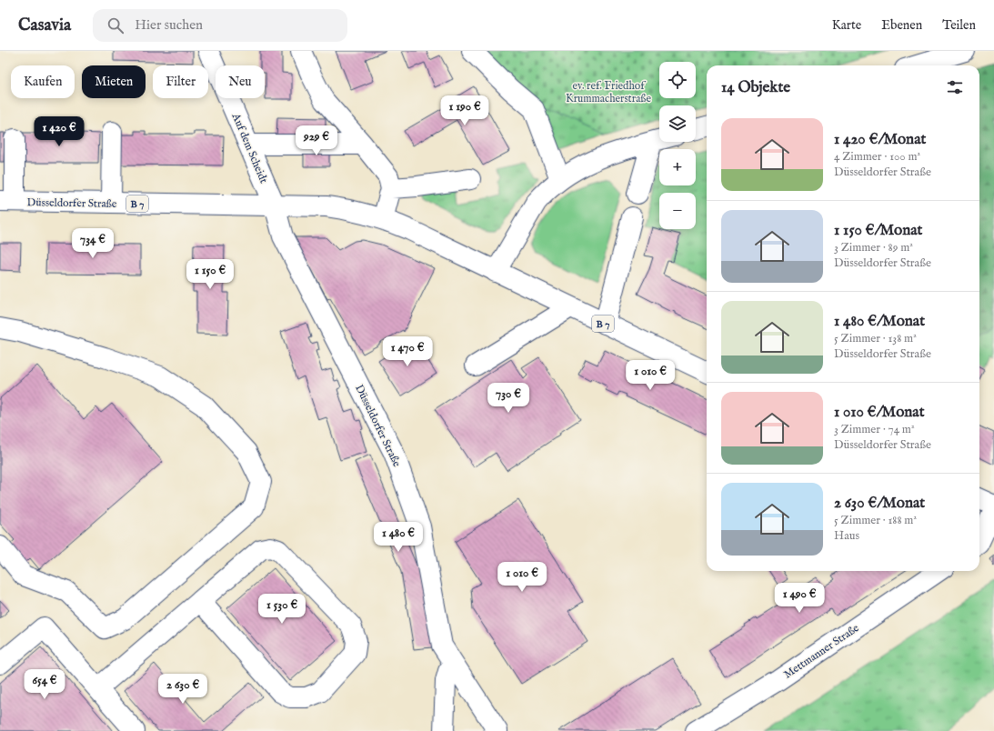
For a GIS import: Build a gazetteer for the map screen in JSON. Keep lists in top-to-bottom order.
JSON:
{
  "streets": {
    "street": [
      "Auf dem Scheidt",
      "Düsseldorfer Straße",
      "B 7",
      "Mettmanner Straße"
    ]
  },
  "crossings": [
    ["Auf dem Scheidt", "Düsseldorfer Straße"]
  ],
  "parks": ["ev. ref. Friedhof Krummacherstraße"],
  "page": {
    "header": "Casavia",
    "search": "Hier suchen",
    "nav": ["Karte", "Ebenen", "Teilen"],
    "map_buttons": ["+", "−"],
    "chip": [
      "Kaufen",
      "Mieten",
      "Filter",
      "Neu"
    ],
    "heading": "14 Objekte",
    "price": [
      "1 190 €",
      "1 420 €",
      "929 €",
      "734 €",
      "1 150 €",
      "1 470 €",
      "1 010 €",
      "730 €",
      "1 480 €",
      "1 010 €",
      "1 490 €",
      "1 530 €",
      "654 €",
      "2 630 €"
    ],
    "list": [
      {
        "name": "1 420 €/Monat",
        "note": "4 Zimmer · 100 m² · Düsseldorfer Straße"
      },
      {
        "name": "1 150 €/Monat",
        "note": "3 Zimmer · 89 m² · Düsseldorfer Straße"
      },
      {
        "name": "1 480 €/Monat",
        "note": "5 Zimmer · 138 m² · Düsseldorfer Straße"
      },
      {
        "name": "1 010 €/Monat",
        "note": "3 Zimmer · 74 m² · Düsseldorfer Straße"
      },
      {
        "name": "2 630 €/Monat",
        "note": "5 Zimmer · 188 m² · Haus"
      }
    ]
  }
}
